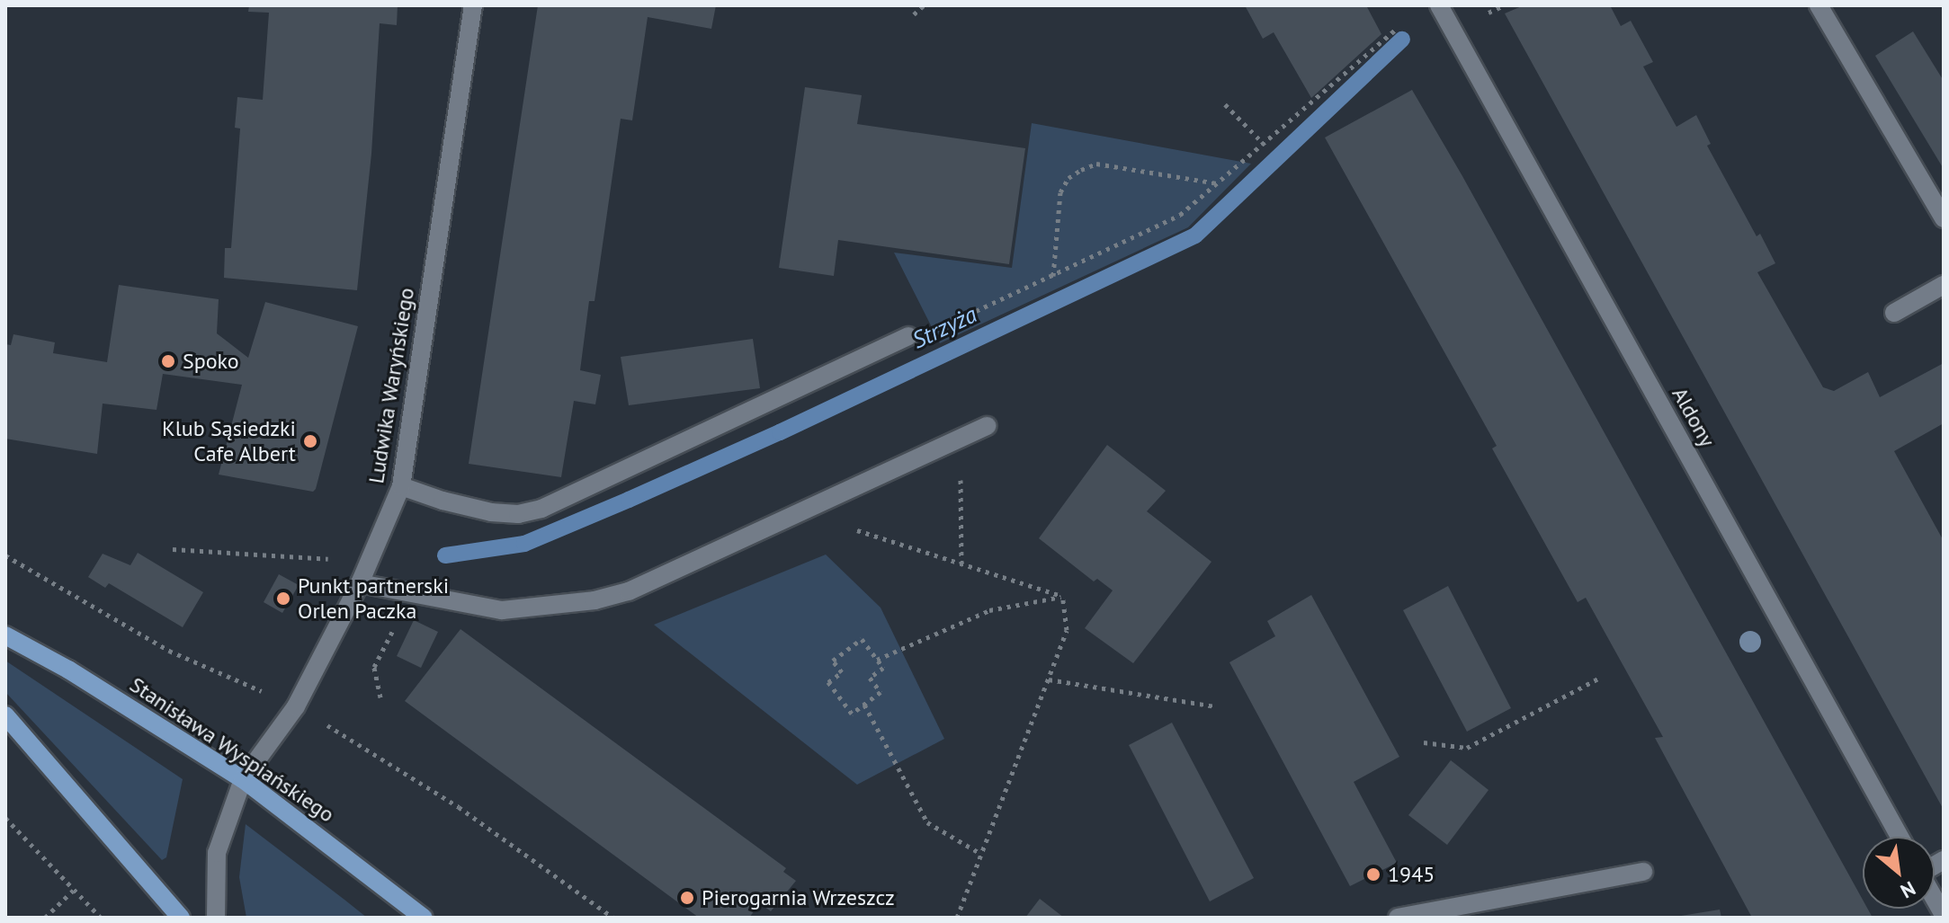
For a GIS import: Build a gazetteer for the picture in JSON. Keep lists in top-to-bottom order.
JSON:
{
  "streets": {
    "main road": ["Stanisława Wyspiańskiego"],
    "street": ["Ludwika Waryńskiego", "Aldony"]
  },
  "crossings": [
    ["Ludwika Waryńskiego", "Stanisława Wyspiańskiego"]
  ],
  "water": ["Strzyża"],
  "places": [
    "Spoko",
    "Klub Sąsiedzki Cafe Albert",
    "Punkt partnerski Orlen Paczka",
    "1945",
    "Pierogarnia Wrzeszcz"
  ],
  "north": "bottom right"
}
